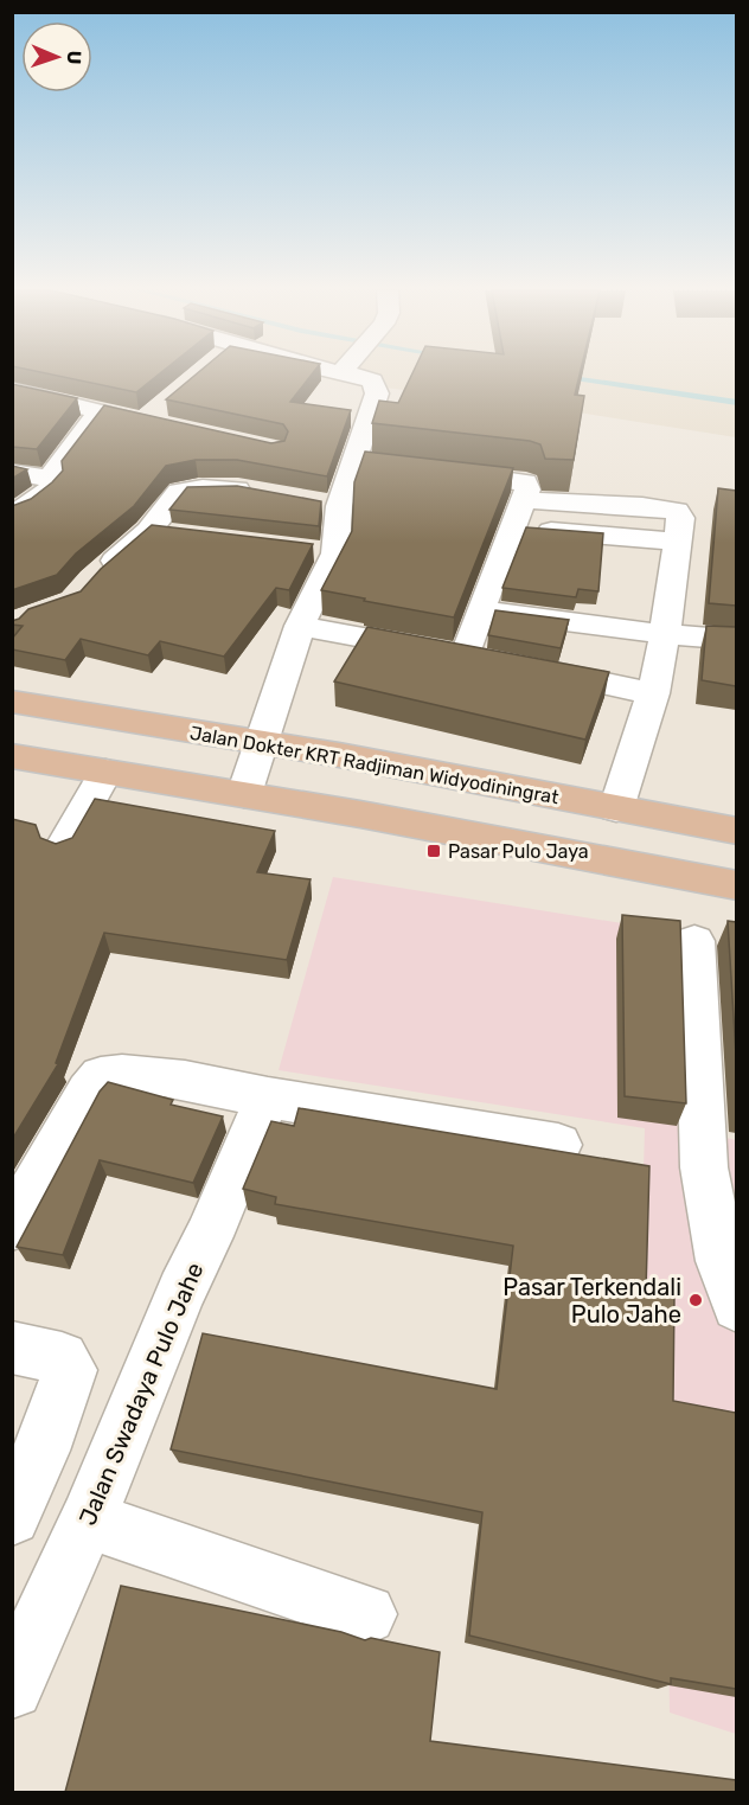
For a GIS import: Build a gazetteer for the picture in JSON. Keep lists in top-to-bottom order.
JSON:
{
  "streets": {
    "main road": ["Jalan Dokter KRT Radjiman Widyodiningrat"],
    "street": ["Jalan Swadaya Pulo Jahe"]
  },
  "places": {
    "transit": ["Pasar Pulo Jaya"],
    "other": ["Pasar Terkendali Pulo Jahe"]
  },
  "north": "right"
}
